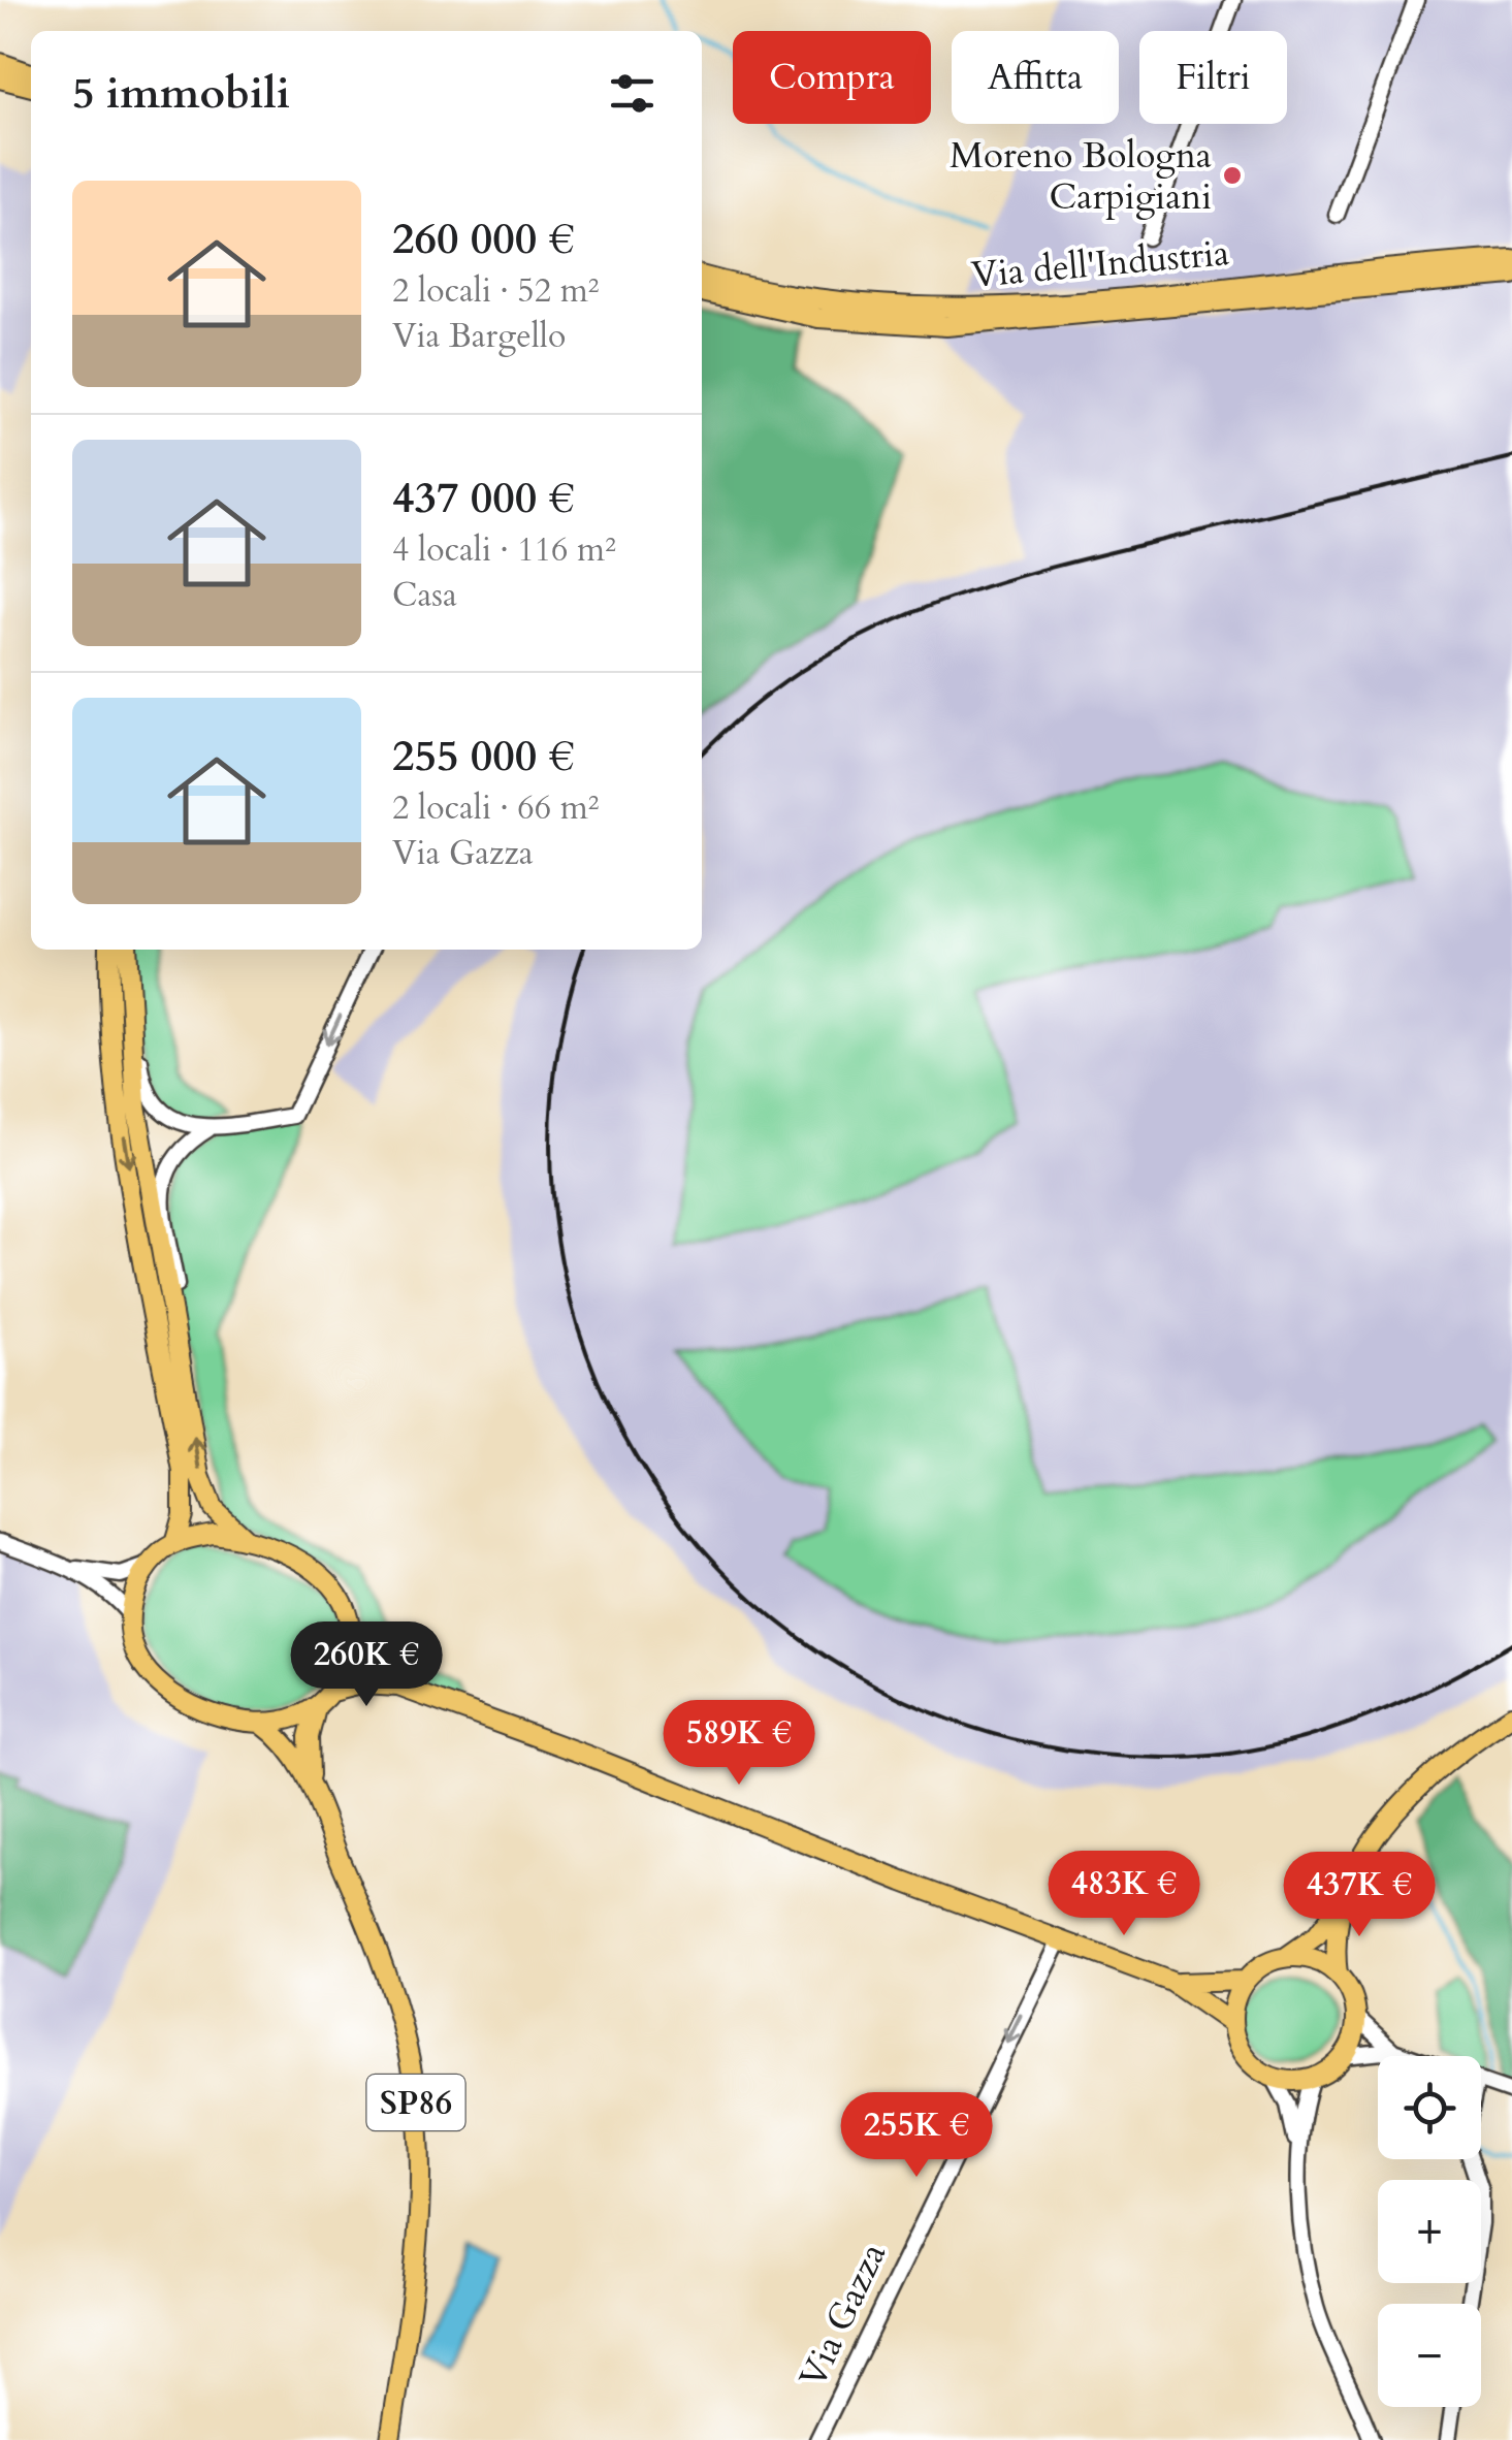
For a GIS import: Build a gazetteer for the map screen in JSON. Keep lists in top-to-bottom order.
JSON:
{
  "streets": {
    "main road": ["Via dell'Industria", "SP86"],
    "street": ["Via Gazza"]
  },
  "one_way": ["Via Gazza"],
  "places": ["Moreno Bologna Carpigiani"],
  "page": {
    "chip": ["Compra", "Affitta", "Filtri"],
    "heading": "5 immobili",
    "list": [
      {
        "name": "260 000 €",
        "note": "2 locali · 52 m² · Via Bargello"
      },
      {
        "name": "437 000 €",
        "note": "4 locali · 116 m² · Casa"
      },
      {
        "name": "255 000 €",
        "note": "2 locali · 66 m² · Via Gazza"
      }
    ],
    "price": [
      "260K €",
      "589K €",
      "483K €",
      "437K €",
      "255K €"
    ],
    "map_buttons": ["+", "−"]
  }
}
